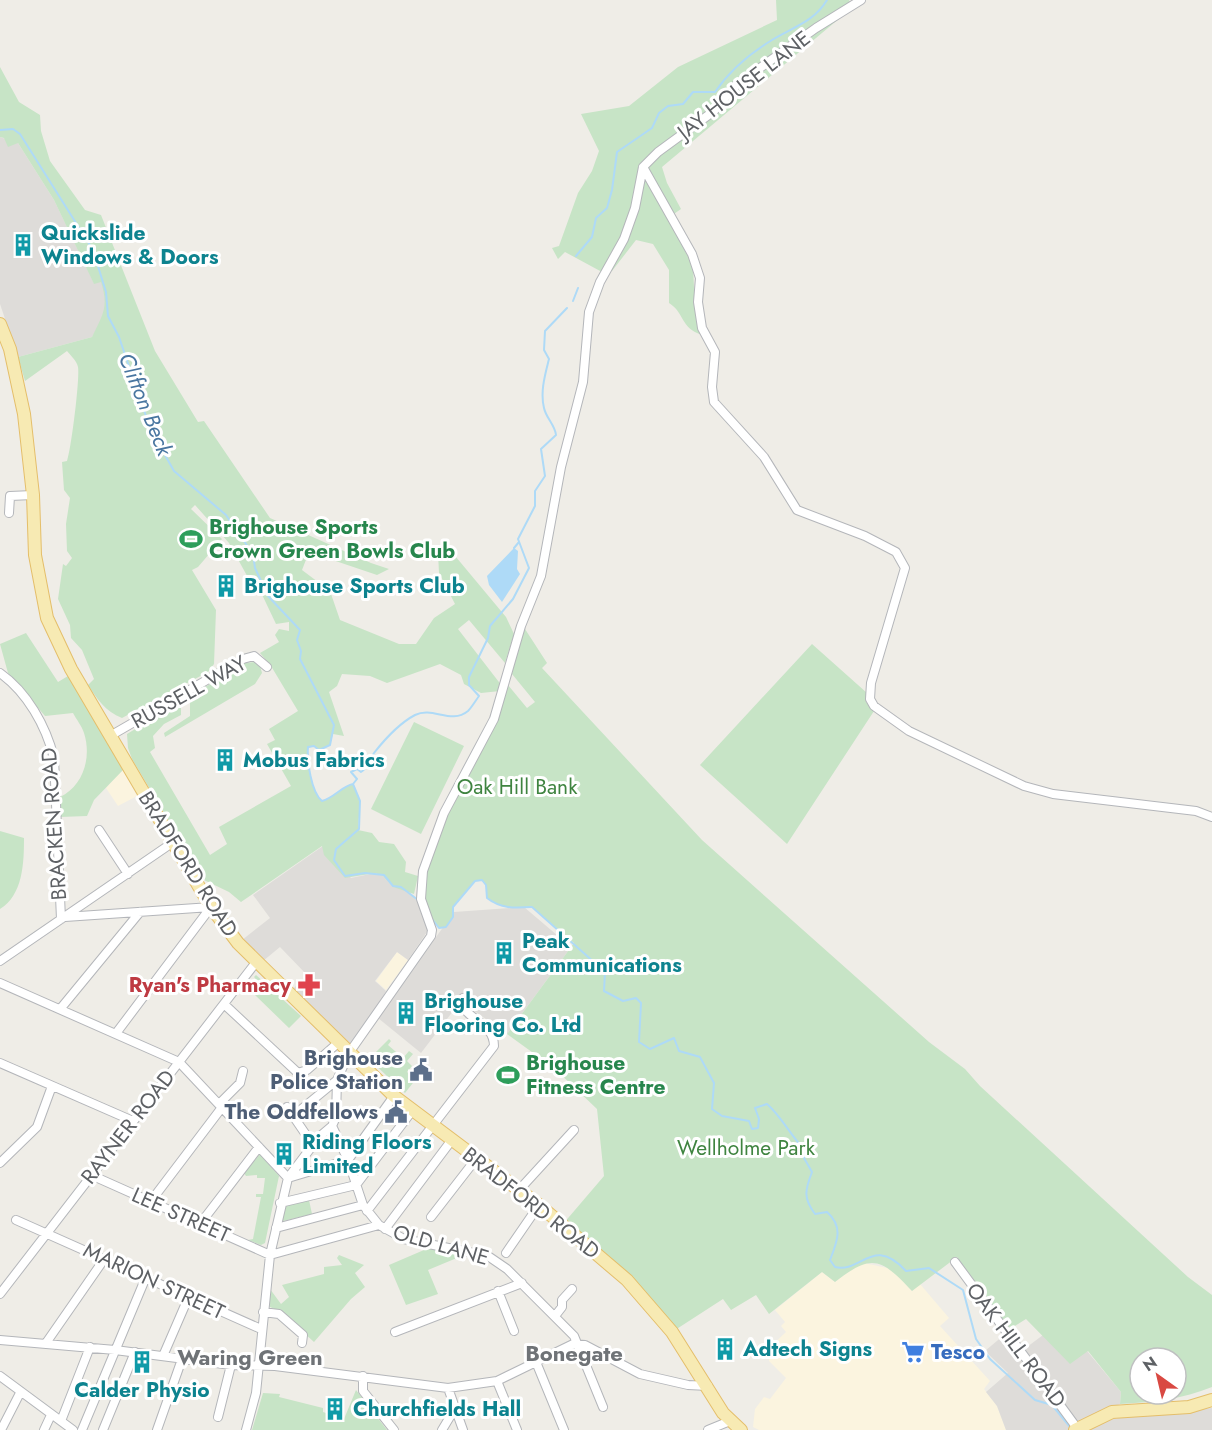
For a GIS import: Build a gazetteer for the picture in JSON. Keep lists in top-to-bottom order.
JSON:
{
  "streets": {
    "main road": ["BRADFORD ROAD"],
    "street": [
      "JAY HOUSE LANE",
      "RUSSELL WAY",
      "BRACKEN ROAD",
      "RAYNER ROAD",
      "LEE STREET",
      "OLD LANE",
      "MARION STREET",
      "OAK HILL ROAD"
    ]
  },
  "crossings": [
    ["RUSSELL WAY", "BRADFORD ROAD"],
    ["BRADFORD ROAD", "RAYNER ROAD"],
    ["RAYNER ROAD", "LEE STREET"],
    ["RAYNER ROAD", "MARION STREET"]
  ],
  "districts": ["Bonegate", "Waring Green"],
  "water": ["Clifton Beck"],
  "parks": ["Oak Hill Bank", "Wellholme Park"],
  "places": {
    "building": [
      "Quickslide Windows & Doors",
      "Brighouse Sports Club",
      "Mobus Fabrics",
      "Peak Communications",
      "Brighouse Flooring Co. Ltd",
      "Riding Floors Limited",
      "Adtech Signs",
      "Calder Physio",
      "Churchfields Hall"
    ],
    "sports": ["Brighouse Sports Crown Green Bowls Club", "Brighouse Fitness Centre"],
    "pharmacy": ["Ryan's Pharmacy"],
    "public building": ["Brighouse Police Station", "The Oddfellows"],
    "supermarket": ["Tesco"]
  },
  "north": "top left"
}
